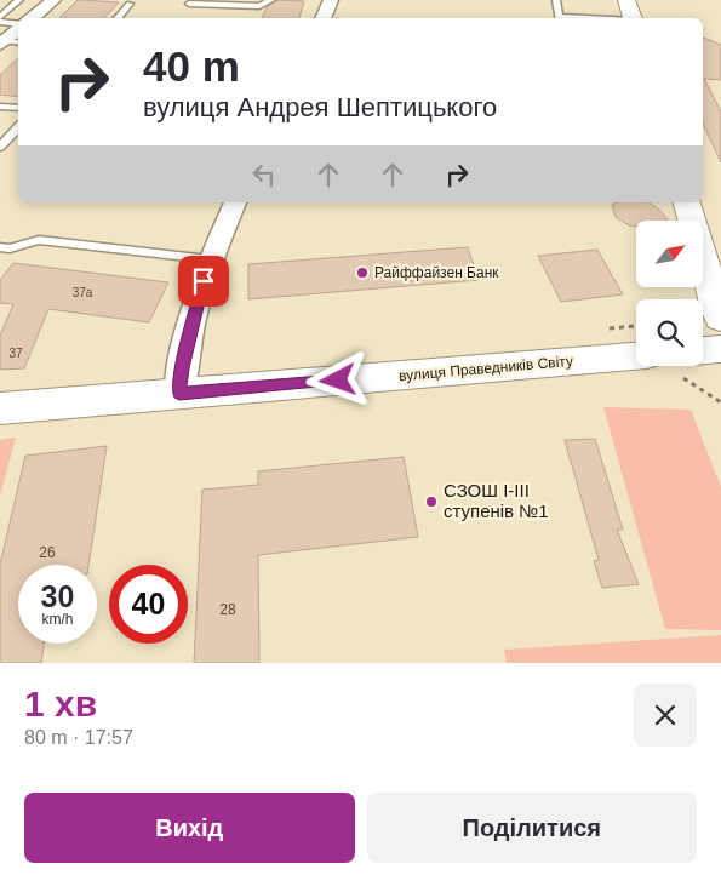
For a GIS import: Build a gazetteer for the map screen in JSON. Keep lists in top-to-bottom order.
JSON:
{
  "streets": {
    "street": ["вулиця Праведників Світу"]
  },
  "places": ["Райффайзен Банк", "СЗОШ І-ІІІ ступенів №1"],
  "house_numbers": [
    "37а",
    "37",
    "26",
    "28"
  ],
  "north": "top right",
  "page": {
    "turn": ["40 m", "вулиця Андрея Шептицького"],
    "speed": "30 km/h",
    "limit": "40",
    "heading": ["1 хв", "80 m · 17:57"],
    "buttons": ["Вихід", "Поділитися"]
  }
}
